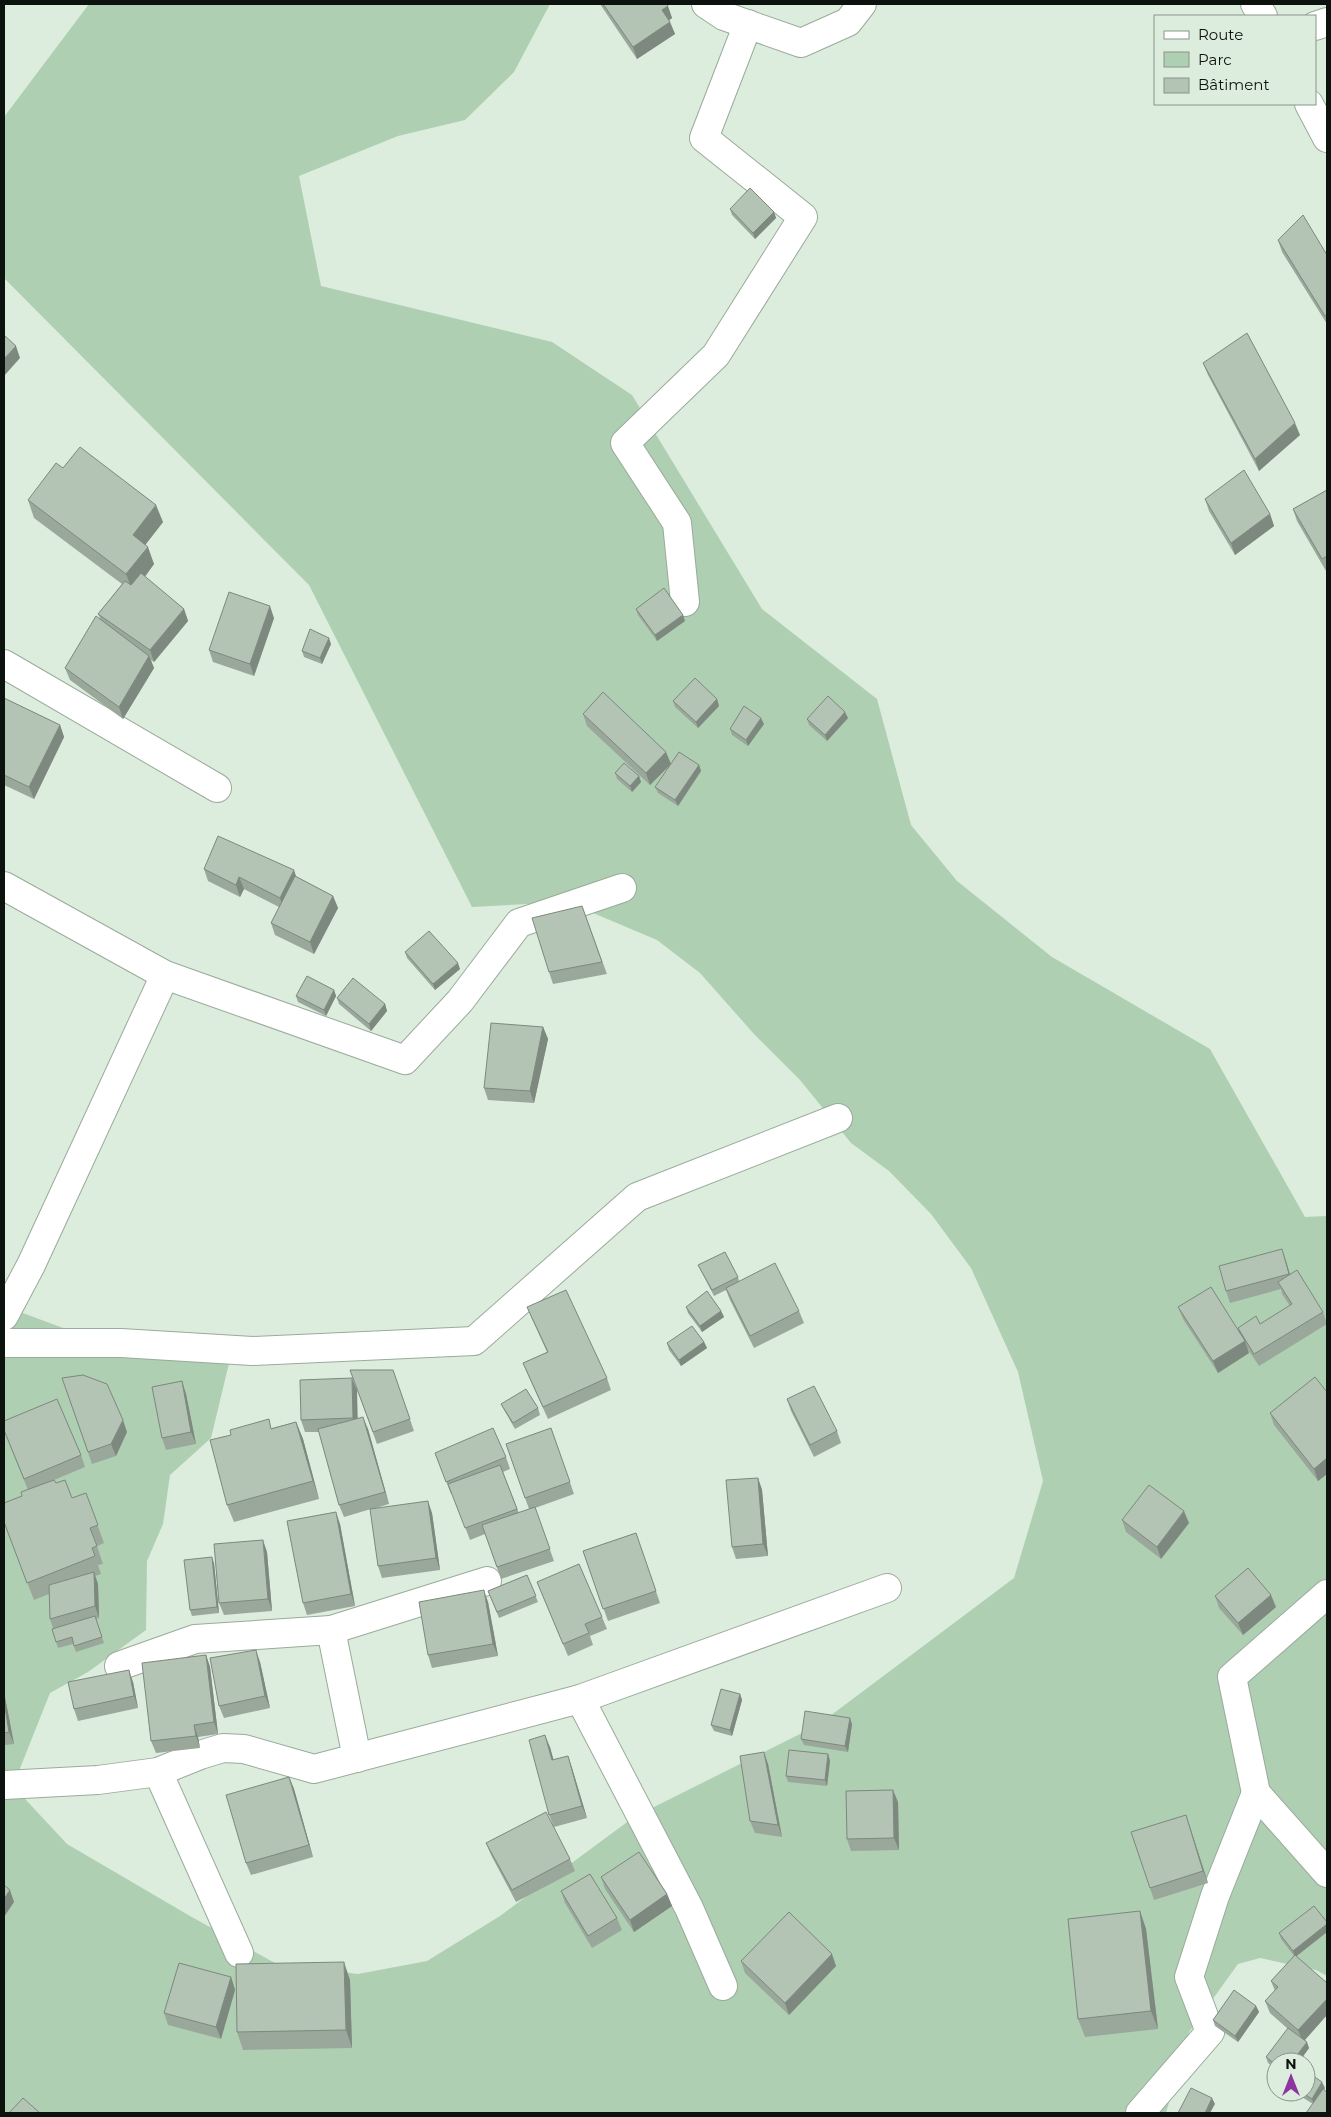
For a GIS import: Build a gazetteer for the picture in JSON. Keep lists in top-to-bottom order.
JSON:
{
  "legend": ["Route", "Parc", "Bâtiment"],
  "north": "top"
}
